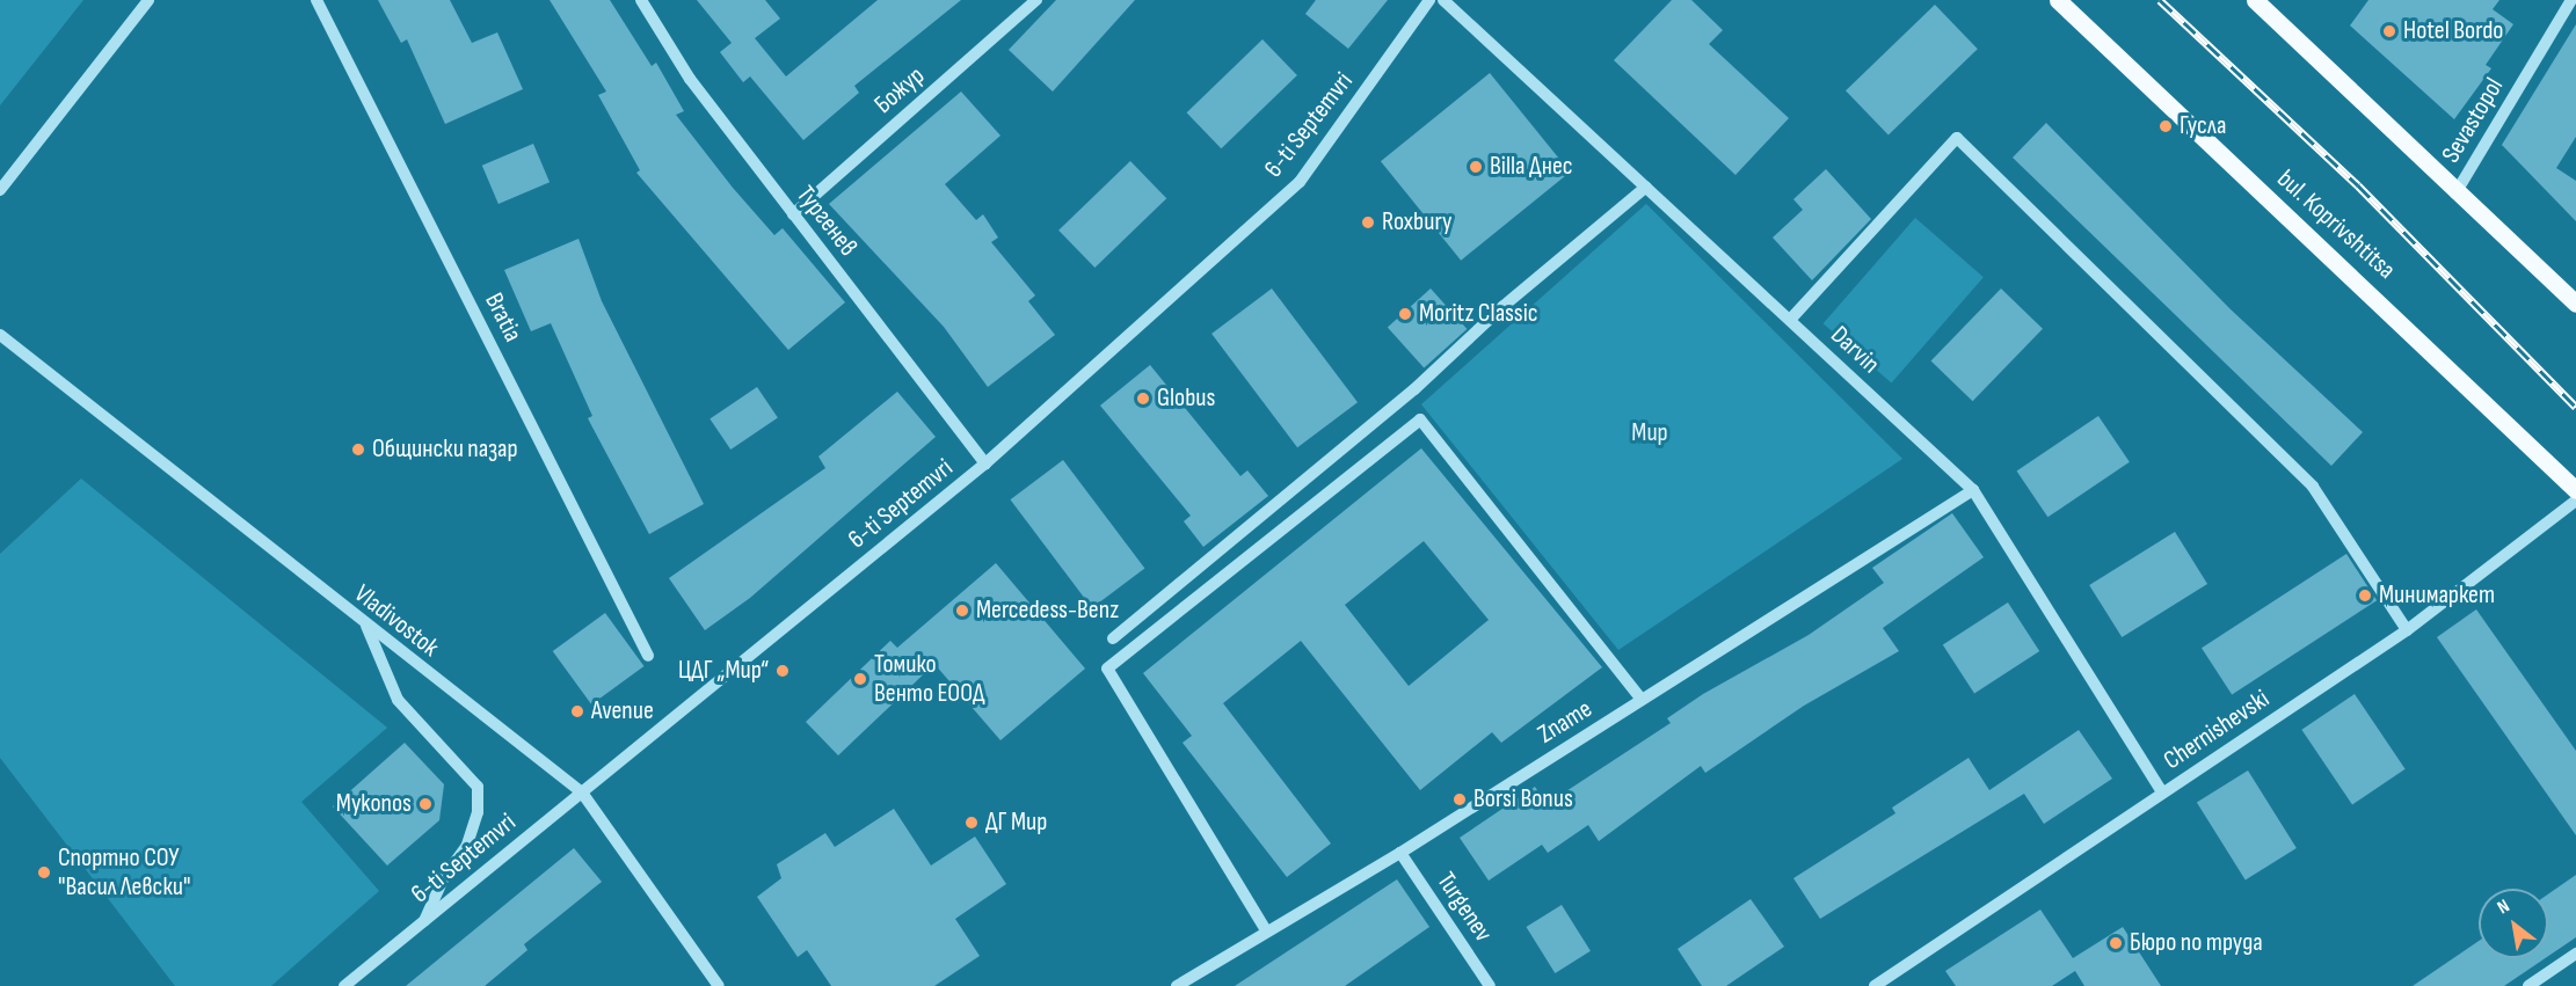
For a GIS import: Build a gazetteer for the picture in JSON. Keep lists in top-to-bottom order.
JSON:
{
  "streets": {
    "main road": ["bul. Koprivshtitsa"],
    "street": [
      "Божур",
      "Sevastopol",
      "6-ti Septemvri",
      "Тургенев",
      "Bratia",
      "Darvin",
      "Vladivostok",
      "Zname",
      "Chernishevski",
      "Turgenev"
    ]
  },
  "crossings": [
    ["Божур", "Тургенев"],
    ["6-ti Septemvri", "Тургенев"],
    ["6-ti Septemvri", "Vladivostok"],
    ["Darvin", "Zname"],
    ["Darvin", "Chernishevski"],
    ["Zname", "Turgenev"]
  ],
  "parks": ["Мир"],
  "places": [
    "Hotel Bordo",
    "Гусла",
    "Billa Днес",
    "Roxbury",
    "Moritz Classic",
    "Globus",
    "Общински пазар",
    "Минимаркет",
    "Mercedess-Benz",
    "ЦДГ „Мир“",
    "Томико Венто ЕООД",
    "Avenue",
    "Borsi Bonus",
    "Mykonos",
    "ДГ Мир",
    "Спортно СОУ \"Васил Левски\"",
    "Бюро по труда"
  ],
  "north": "top left"
}
